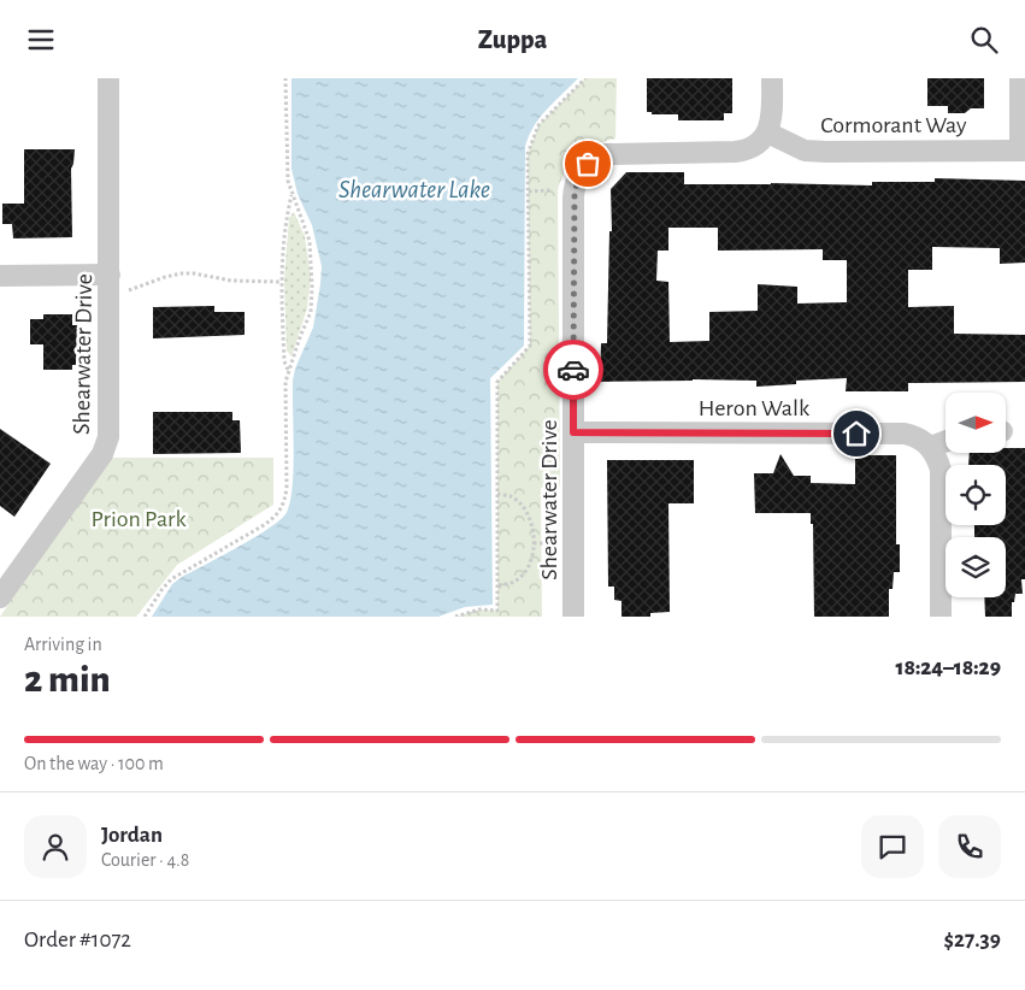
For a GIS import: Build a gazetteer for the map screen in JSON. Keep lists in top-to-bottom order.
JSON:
{
  "streets": {
    "street": ["Cormorant Way", "Shearwater Drive", "Heron Walk"]
  },
  "crossings": [
    ["Cormorant Way", "Shearwater Drive"],
    ["Shearwater Drive", "Heron Walk"]
  ],
  "water": ["Shearwater Lake"],
  "parks": ["Prion Park"],
  "north": "right",
  "page": {
    "header": "Zuppa",
    "heading": ["2 min", "Arriving in", "18:24–18:29"],
    "panel": [
      "Jordan",
      "Courier · 4.8",
      "Order #1072",
      "$27.39"
    ],
    "bar": "On the way · 100 m"
  }
}
